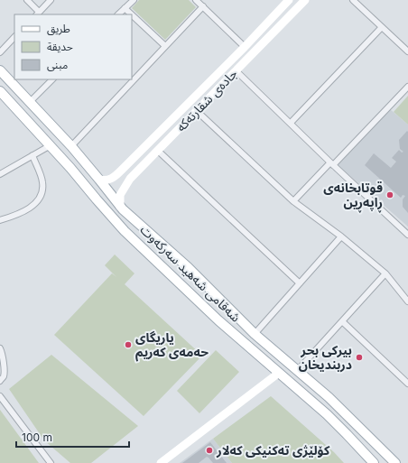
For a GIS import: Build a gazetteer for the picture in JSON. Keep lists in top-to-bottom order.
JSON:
{
  "streets": {
    "main road": ["جادەی شقارتەکە", "شەقامی شەهید سەرکەوت"]
  },
  "crossings": [
    ["جادەی شقارتەکە", "شەقامی شەهید سەرکەوت"]
  ],
  "places": [
    "قوتابخانەی ڕاپەڕین",
    "یاریگای ‌حەمەی کەریم",
    "بيركى بحر دربنديخان",
    "کۆلێژی تەکنیکی کەلار"
  ],
  "legend": ["طريق", "حديقة", "مبنى"],
  "scale_bar": "100 m"
}
